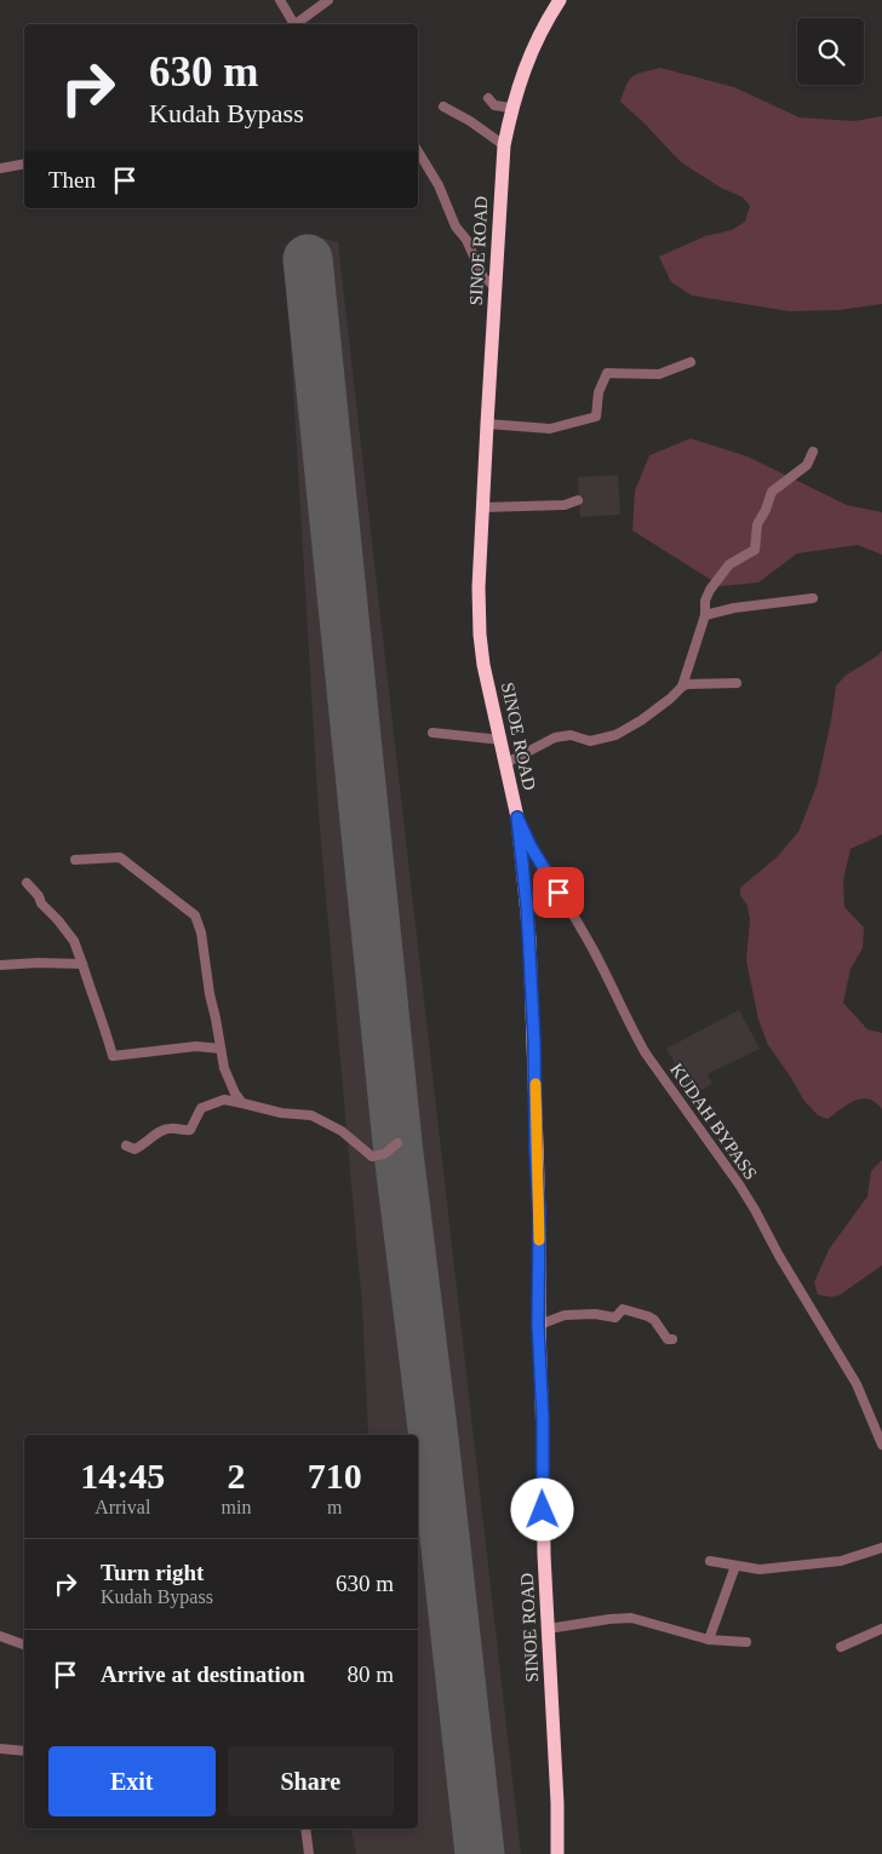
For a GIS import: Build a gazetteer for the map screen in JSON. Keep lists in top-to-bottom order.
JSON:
{
  "streets": {
    "highway": ["SINOE ROAD"],
    "street": ["KUDAH BYPASS"]
  },
  "crossings": [
    ["SINOE ROAD", "KUDAH BYPASS"]
  ],
  "page": {
    "turn": ["630 m", "Kudah Bypass"],
    "then": "Then",
    "eta": [
      "14:45",
      "Arrival",
      "2",
      "min",
      "710",
      "m"
    ],
    "list": [
      {
        "name": "Turn right",
        "note": "Kudah Bypass",
        "value": "630 m"
      },
      {
        "name": "Arrive at destination",
        "value": "80 m"
      }
    ],
    "buttons": ["Exit", "Share"]
  }
}
